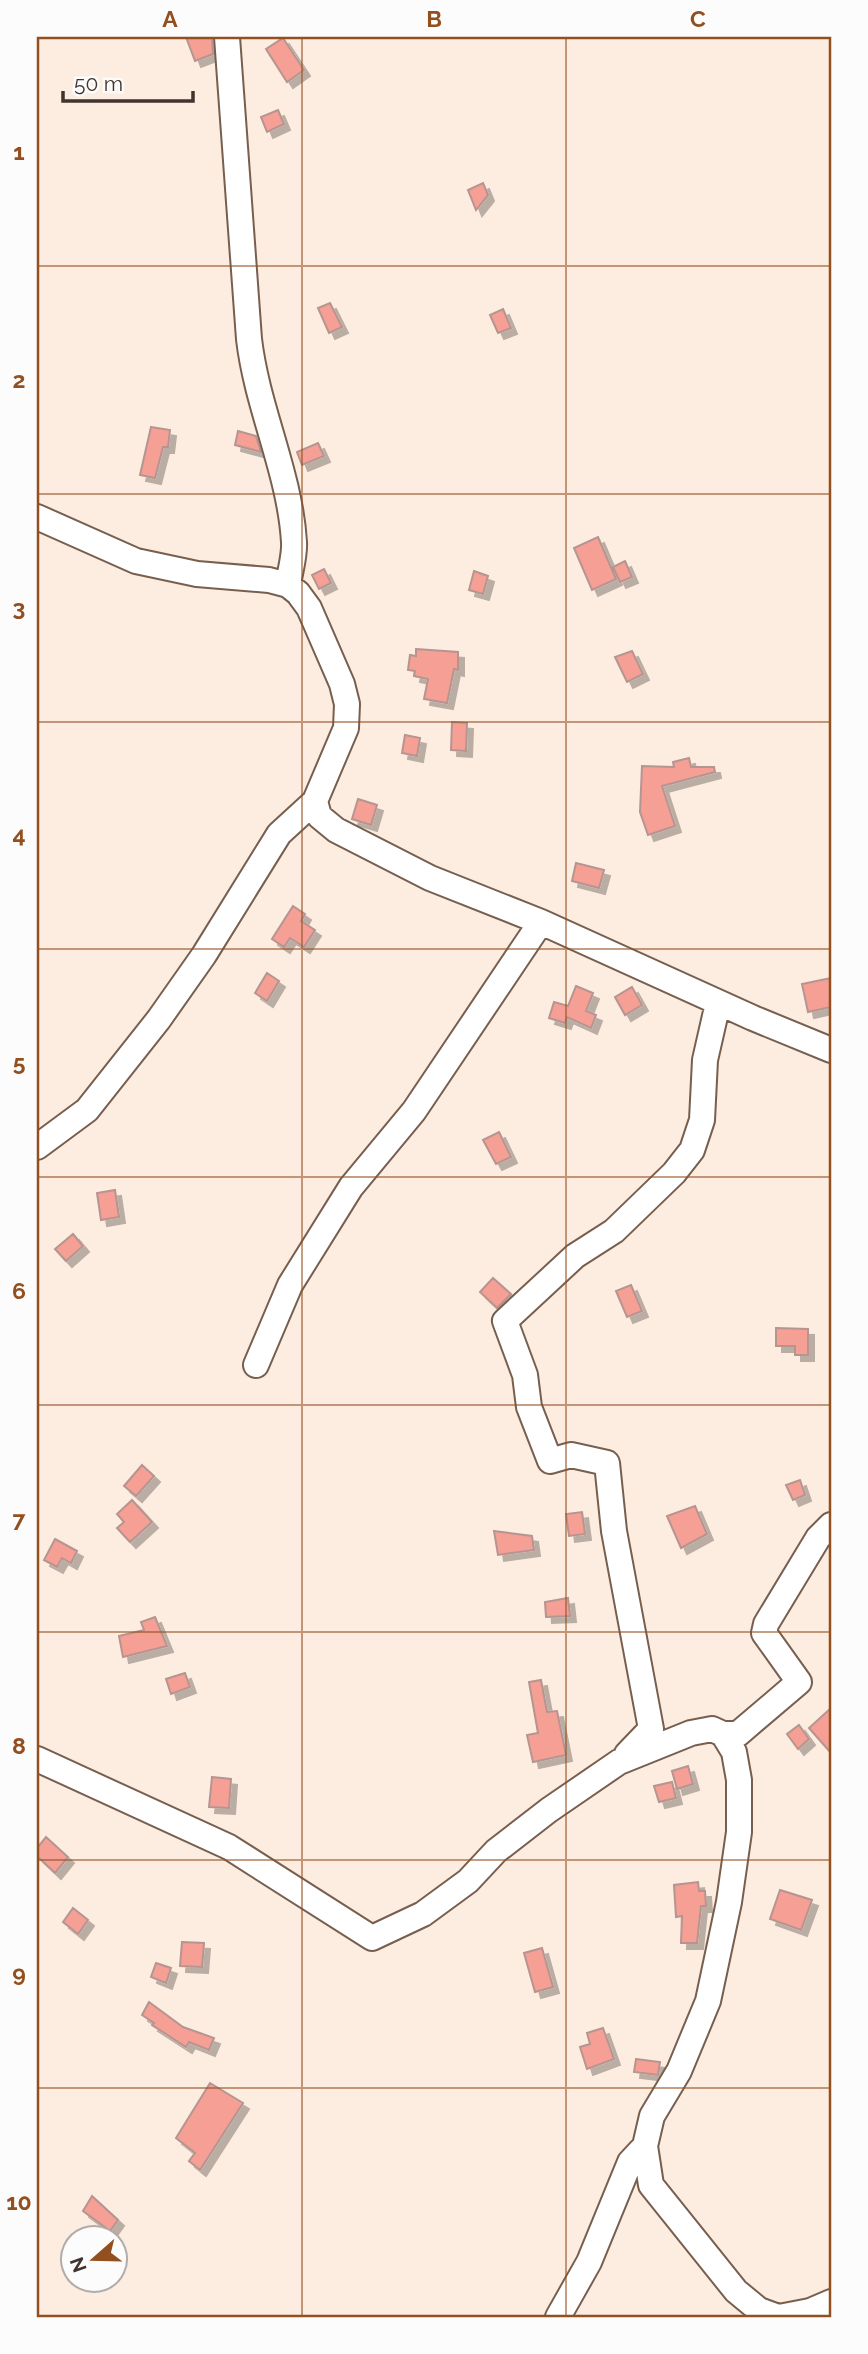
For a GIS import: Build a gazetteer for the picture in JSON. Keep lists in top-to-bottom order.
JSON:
{
  "scale_bar": "50 m",
  "north": "left",
  "grid": {
    "columns": ["A", "B", "C"],
    "rows": [
      "1",
      "2",
      "3",
      "4",
      "5",
      "6",
      "7",
      "8",
      "9",
      "10"
    ]
  }
}
